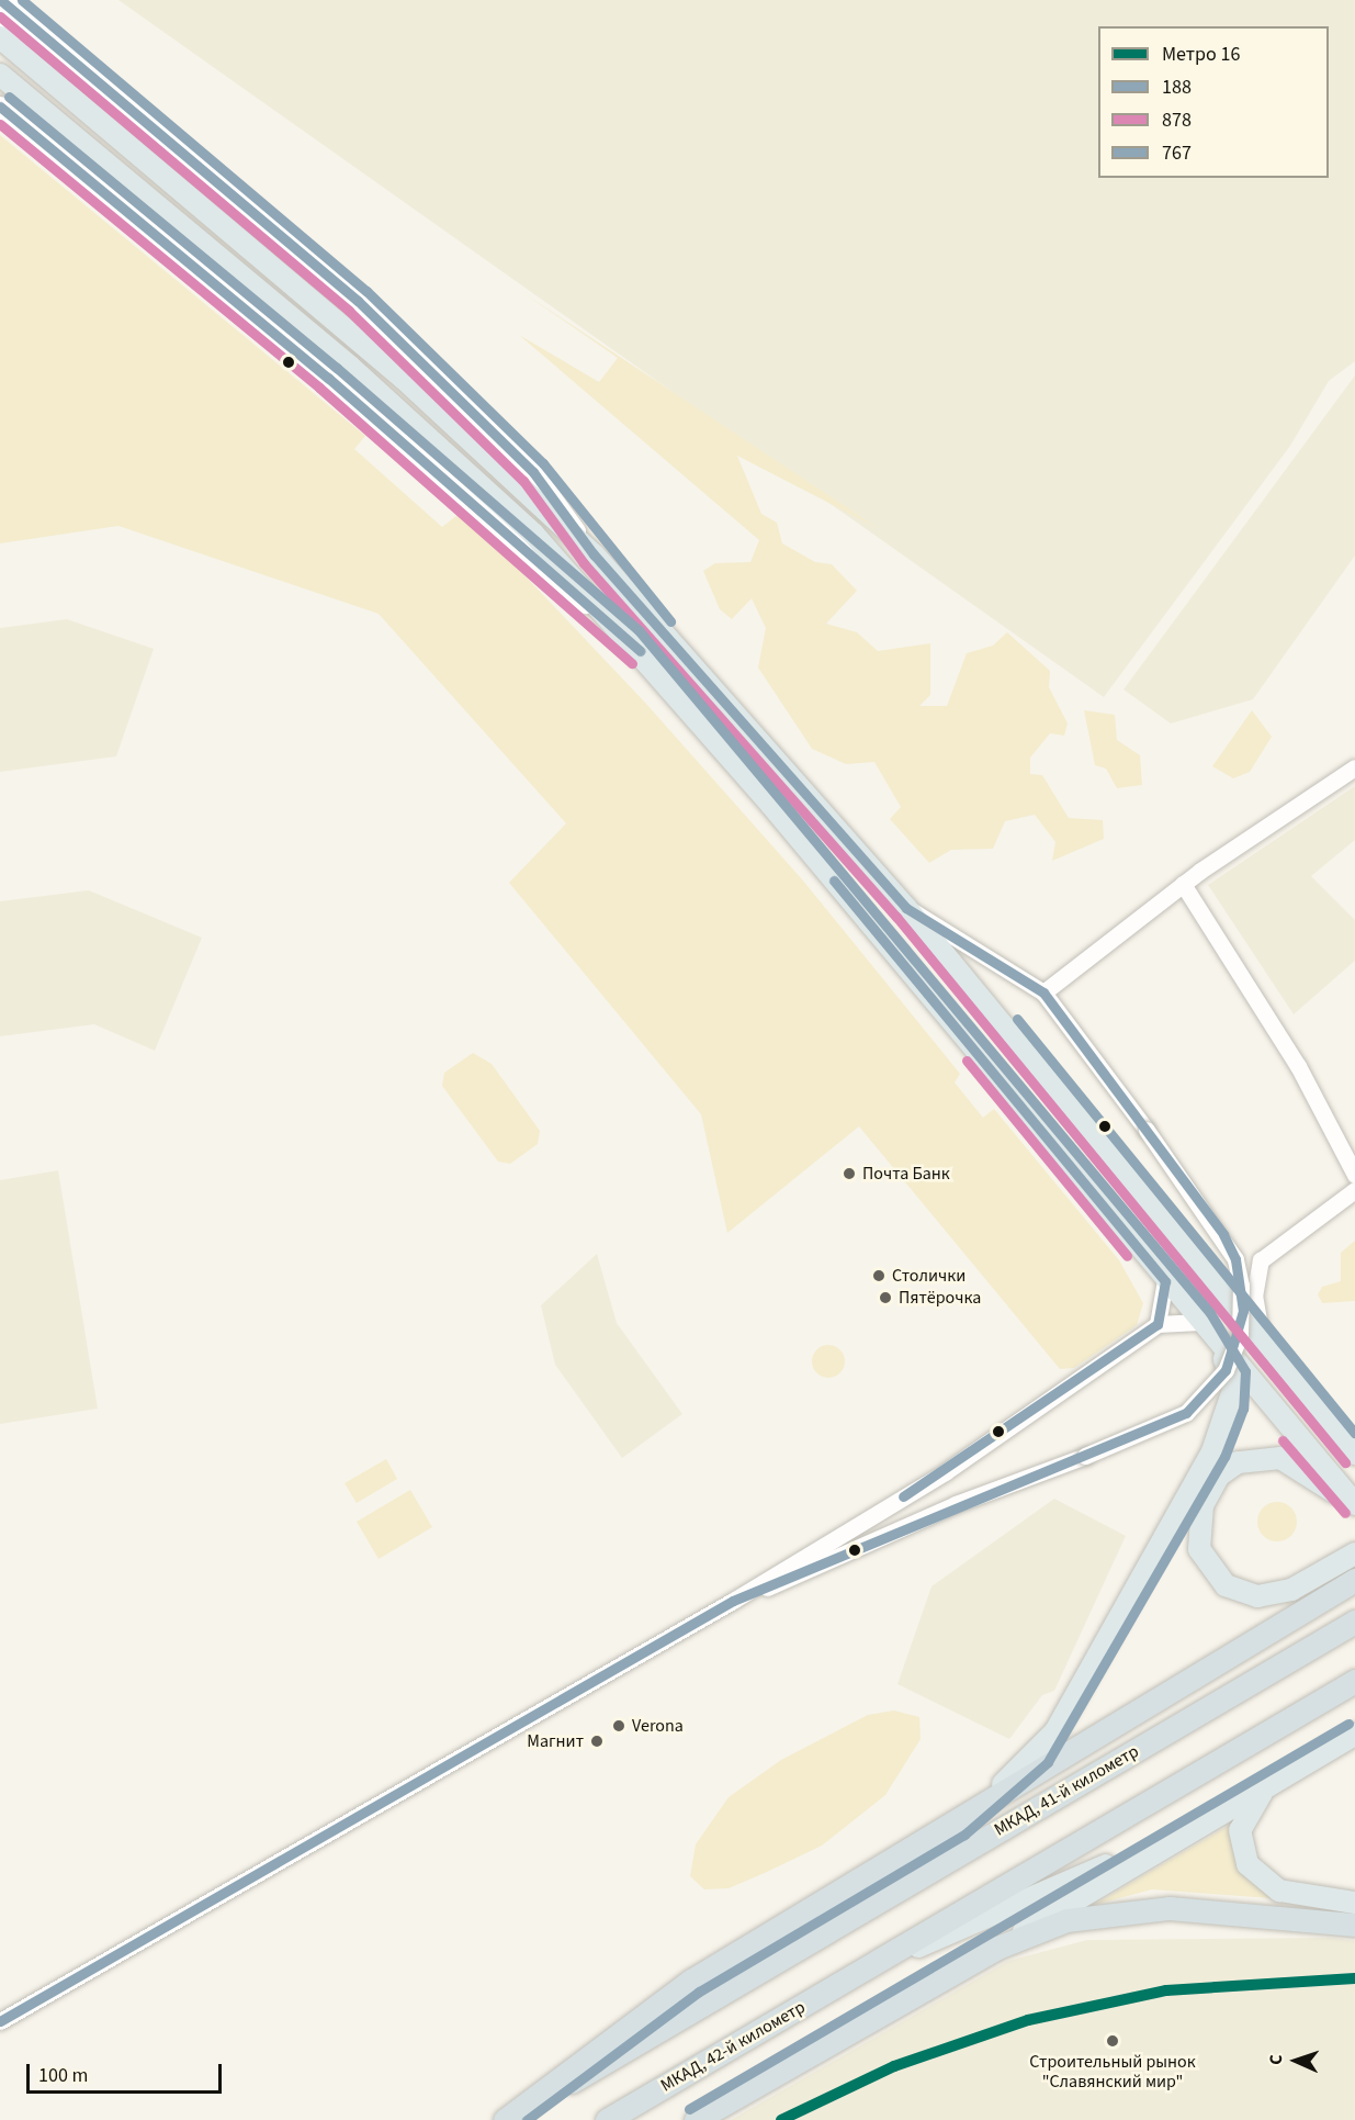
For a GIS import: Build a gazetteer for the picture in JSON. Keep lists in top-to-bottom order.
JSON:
{
  "streets": {
    "highway": ["МКАД, 41-й километр", "МКАД, 42-й километр"]
  },
  "places": [
    "Почта Банк",
    "Столички",
    "Пятёрочка",
    "Verona",
    "Магнит",
    "Строительный рынок \"Славянский мир\""
  ],
  "lines": [
    "transit line 188",
    "transit line 767",
    "transit line 878",
    "metro line 16"
  ],
  "legend": [
    "Метро 16",
    "188",
    "878",
    "767"
  ],
  "scale_bar": "100 m",
  "north": "left"
}
